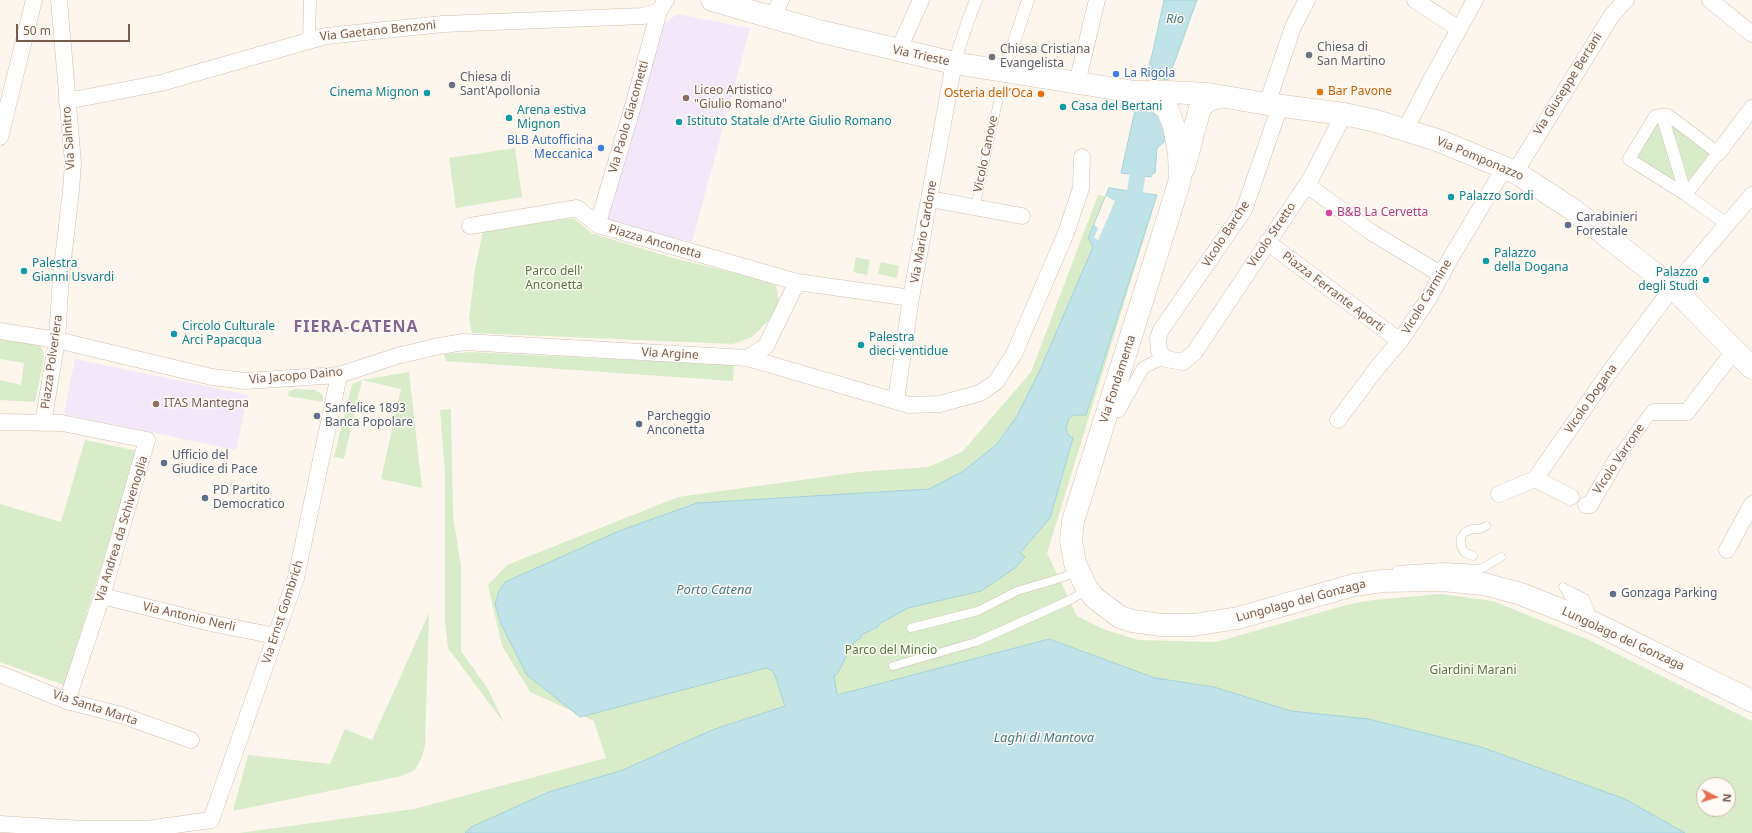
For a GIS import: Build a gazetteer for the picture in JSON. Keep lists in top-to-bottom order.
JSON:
{
  "streets": {
    "main road": [
      "Via Trieste",
      "Via Pomponazzo",
      "Via Fondamenta",
      "Lungolago del Gonzaga"
    ],
    "street": [
      "Via Gaetano Benzoni",
      "Via Giuseppe Bertani",
      "Via Paolo Giacometti",
      "Via Salnitro",
      "Vicolo Canove",
      "Via Mario Cardone",
      "Vicolo Barche",
      "Vicolo Stretto",
      "Piazza Anconetta",
      "Piazza Ferrante Aporti",
      "Vicolo Carmine",
      "Via Argine",
      "Piazza Polveriera",
      "Via Jacopo Daino",
      "Vicolo Dogana",
      "Vicolo Varrone",
      "Via Andrea da Schivenoglia",
      "Via Ernst Gombrich",
      "Via Antonio Nerli",
      "Via Santa Marta"
    ]
  },
  "crossings": [
    ["Via Gaetano Benzoni", "Via Paolo Giacometti"],
    ["Via Gaetano Benzoni", "Via Salnitro"],
    ["Via Trieste", "Via Pomponazzo"],
    ["Via Trieste", "Via Mario Cardone"],
    ["Via Trieste", "Via Fondamenta"],
    ["Via Giuseppe Bertani", "Via Pomponazzo"],
    ["Via Giuseppe Bertani", "Vicolo Carmine"],
    ["Via Paolo Giacometti", "Piazza Anconetta"],
    ["Via Salnitro", "Piazza Polveriera"],
    ["Vicolo Canove", "Via Mario Cardone"],
    ["Via Pomponazzo", "Vicolo Barche"],
    ["Via Pomponazzo", "Vicolo Stretto"],
    ["Via Pomponazzo", "Vicolo Carmine"],
    ["Via Pomponazzo", "Via Fondamenta"],
    ["Via Pomponazzo", "Vicolo Dogana"],
    ["Via Mario Cardone", "Piazza Anconetta"],
    ["Via Mario Cardone", "Via Argine"],
    ["Vicolo Barche", "Vicolo Stretto"],
    ["Vicolo Stretto", "Piazza Ferrante Aporti"],
    ["Piazza Ferrante Aporti", "Vicolo Carmine"],
    ["Via Argine", "Via Jacopo Daino"],
    ["Piazza Polveriera", "Via Jacopo Daino"],
    ["Piazza Polveriera", "Via Andrea da Schivenoglia"],
    ["Via Jacopo Daino", "Via Ernst Gombrich"],
    ["Via Fondamenta", "Lungolago del Gonzaga"],
    ["Via Andrea da Schivenoglia", "Via Antonio Nerli"],
    ["Via Andrea da Schivenoglia", "Via Santa Marta"],
    ["Via Ernst Gombrich", "Via Antonio Nerli"]
  ],
  "districts": ["FIERA-CATENA"],
  "water": ["Rio", "Porto Catena", "Laghi di Mantova"],
  "parks": ["Parco dell' Anconetta", "Parco del Mincio", "Giardini Marani"],
  "places": [
    "Chiesa di San Martino",
    "Chiesa Cristiana Evangelista",
    "La Rigola",
    "Chiesa di Sant'Apollonia",
    "Bar Pavone",
    "Cinema Mignon",
    "Osteria dell'Oca",
    "Liceo Artistico \"Giulio Romano\"",
    "Casa del Bertani",
    "Arena estiva Mignon",
    "Istituto Statale d'Arte Giulio Romano",
    "BLB Autofficina Meccanica",
    "Palazzo Sordi",
    "B&B La Cervetta",
    "Carabinieri Forestale",
    "Palazzo della Dogana",
    "Palestra Gianni Usvardi",
    "Palazzo degli Studi",
    "Circolo Culturale Arci Papacqua",
    "Palestra dieci-ventidue",
    "ITAS Mantegna",
    "Sanfelice 1893 Banca Popolare",
    "Parcheggio Anconetta",
    "Ufficio del Giudice di Pace",
    "PD Partito Democratico",
    "Gonzaga Parking"
  ],
  "scale_bar": "50 m",
  "north": "right"
}
